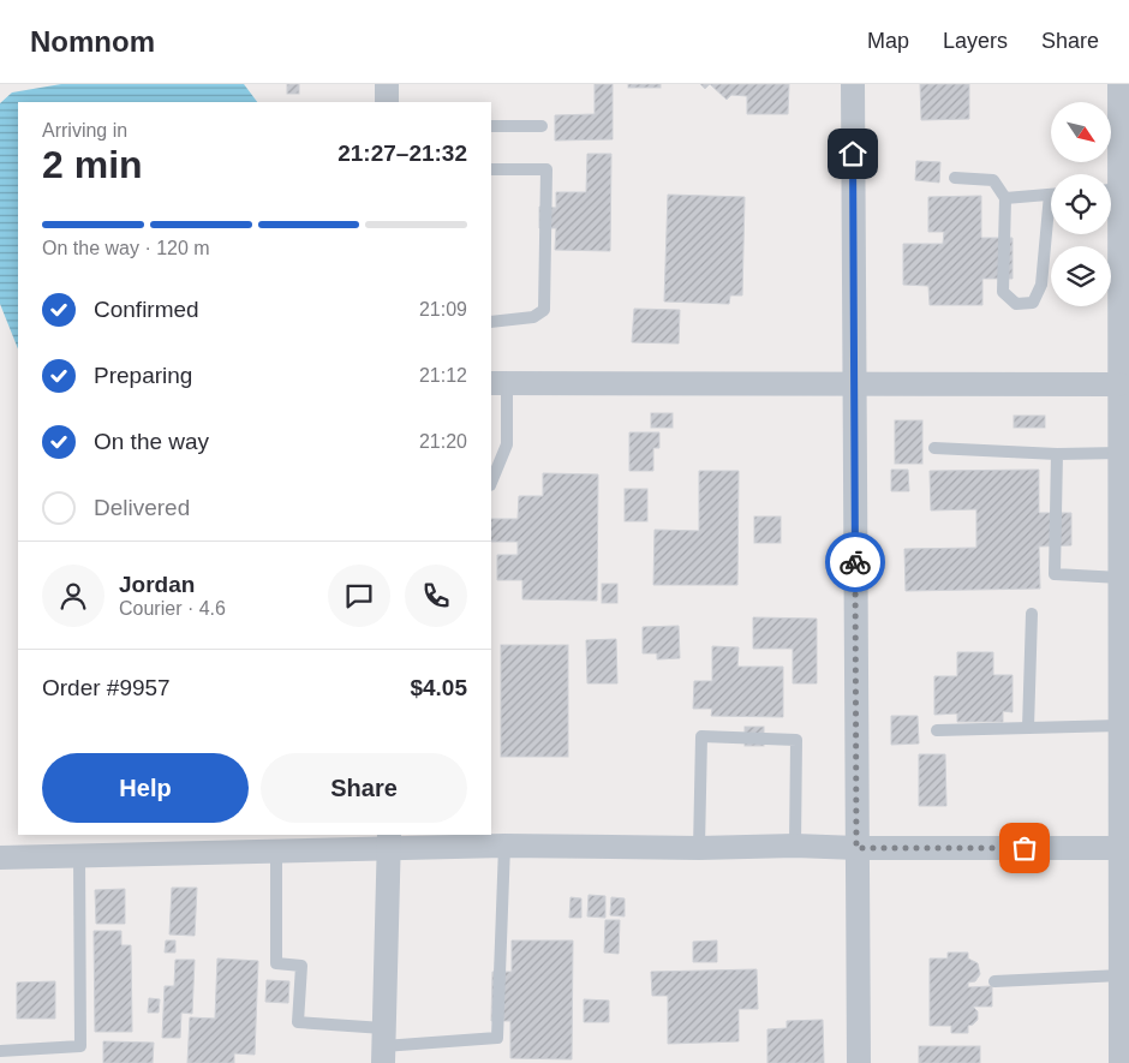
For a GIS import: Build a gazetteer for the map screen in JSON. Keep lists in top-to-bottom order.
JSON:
{
  "north": "bottom right",
  "page": {
    "header": "Nomnom",
    "nav": ["Map", "Layers", "Share"],
    "heading": ["2 min", "Arriving in", "21:27–21:32"],
    "panel": [
      "Jordan",
      "Courier · 4.6",
      "Order #9957",
      "$4.05"
    ],
    "bar": "On the way · 120 m",
    "list": [
      ["Confirmed", "21:09"],
      ["Preparing", "21:12"],
      ["On the way", "21:20"],
      "Delivered"
    ],
    "buttons": ["Help", "Share"]
  }
}
